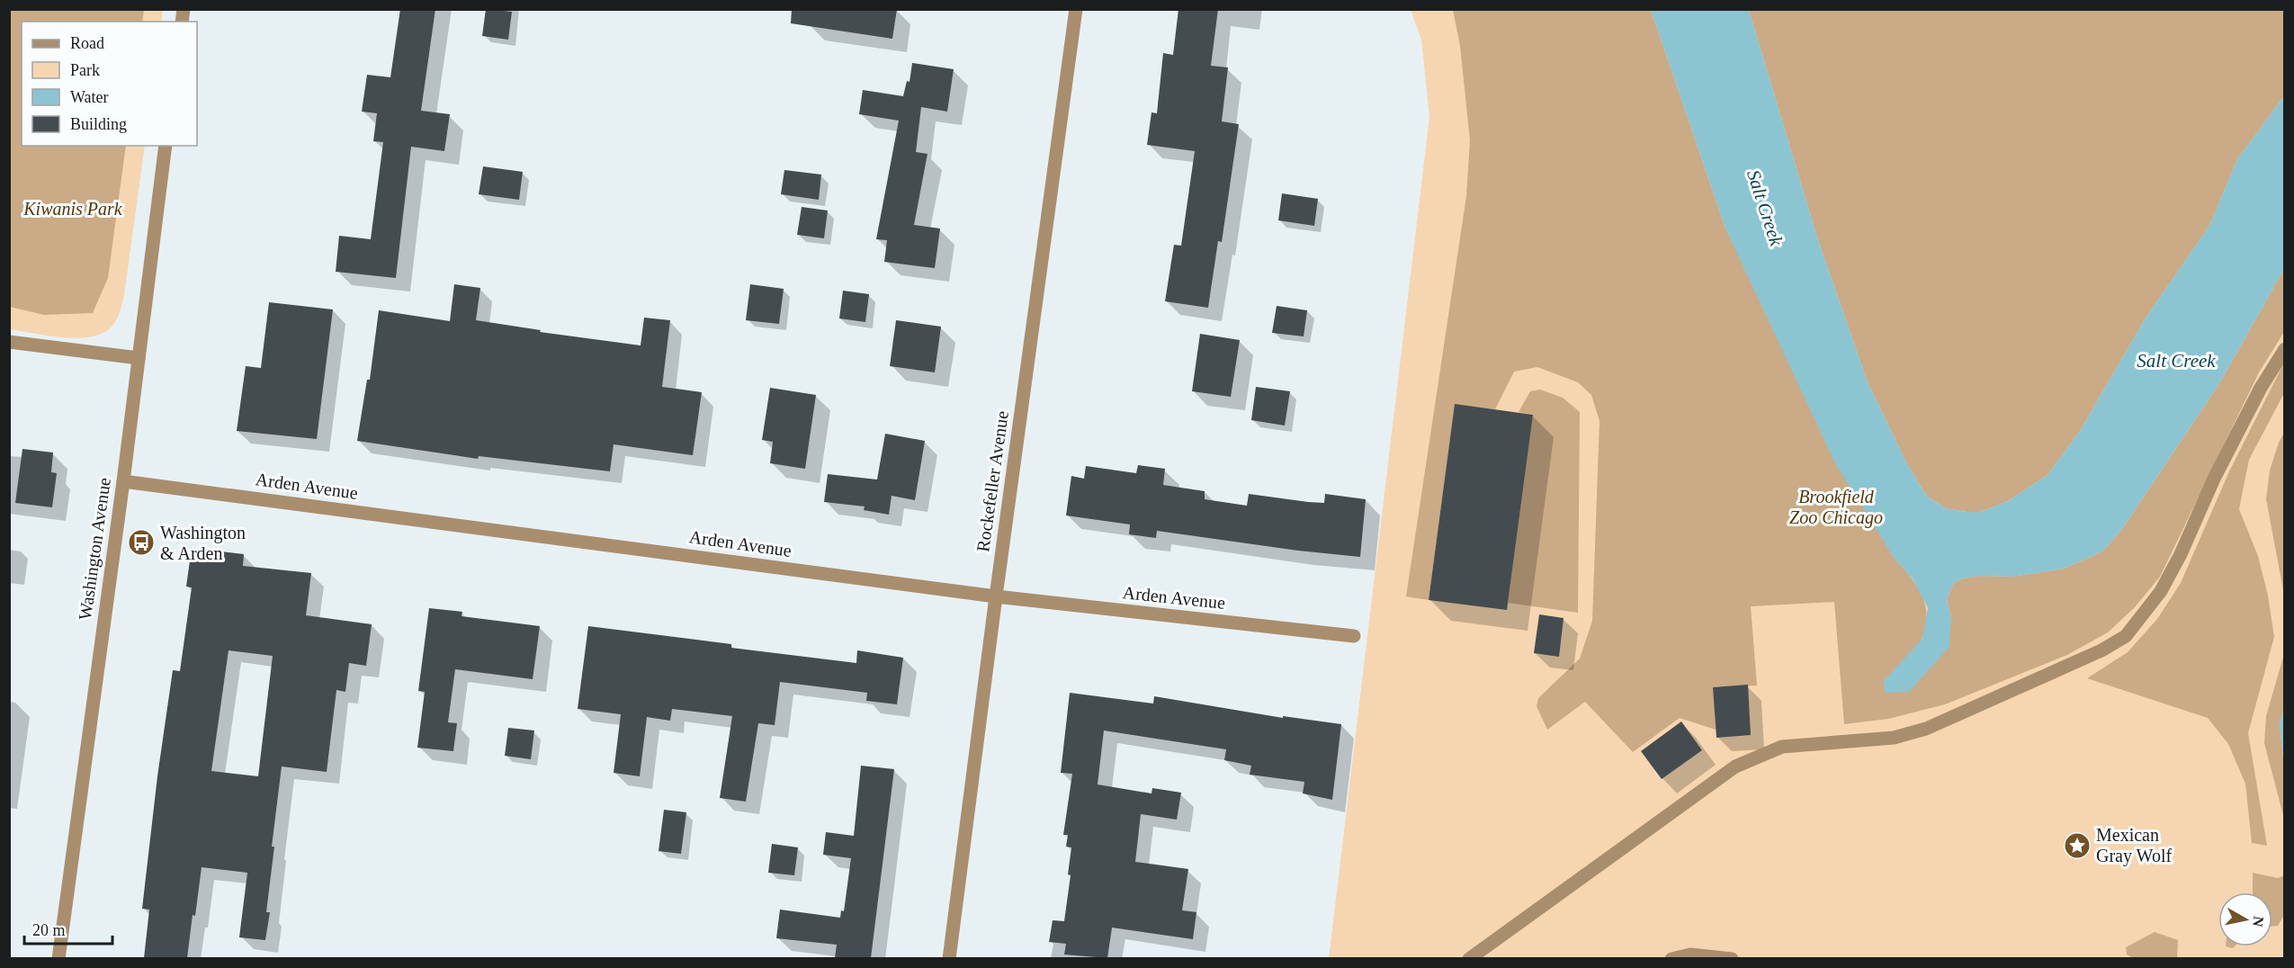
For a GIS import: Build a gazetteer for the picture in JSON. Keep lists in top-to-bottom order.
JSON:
{
  "streets": {
    "street": ["Rockefeller Avenue", "Arden Avenue", "Washington Avenue"]
  },
  "crossings": [
    ["Rockefeller Avenue", "Arden Avenue"],
    ["Arden Avenue", "Washington Avenue"]
  ],
  "water": ["Salt Creek"],
  "parks": ["Kiwanis Park", "Brookfield Zoo Chicago"],
  "places": {
    "bus stop": ["Washington & Arden"],
    "place": ["Mexican Gray Wolf"]
  },
  "legend": [
    "Road",
    "Park",
    "Water",
    "Building"
  ],
  "scale_bar": "20 m",
  "north": "right"
}
